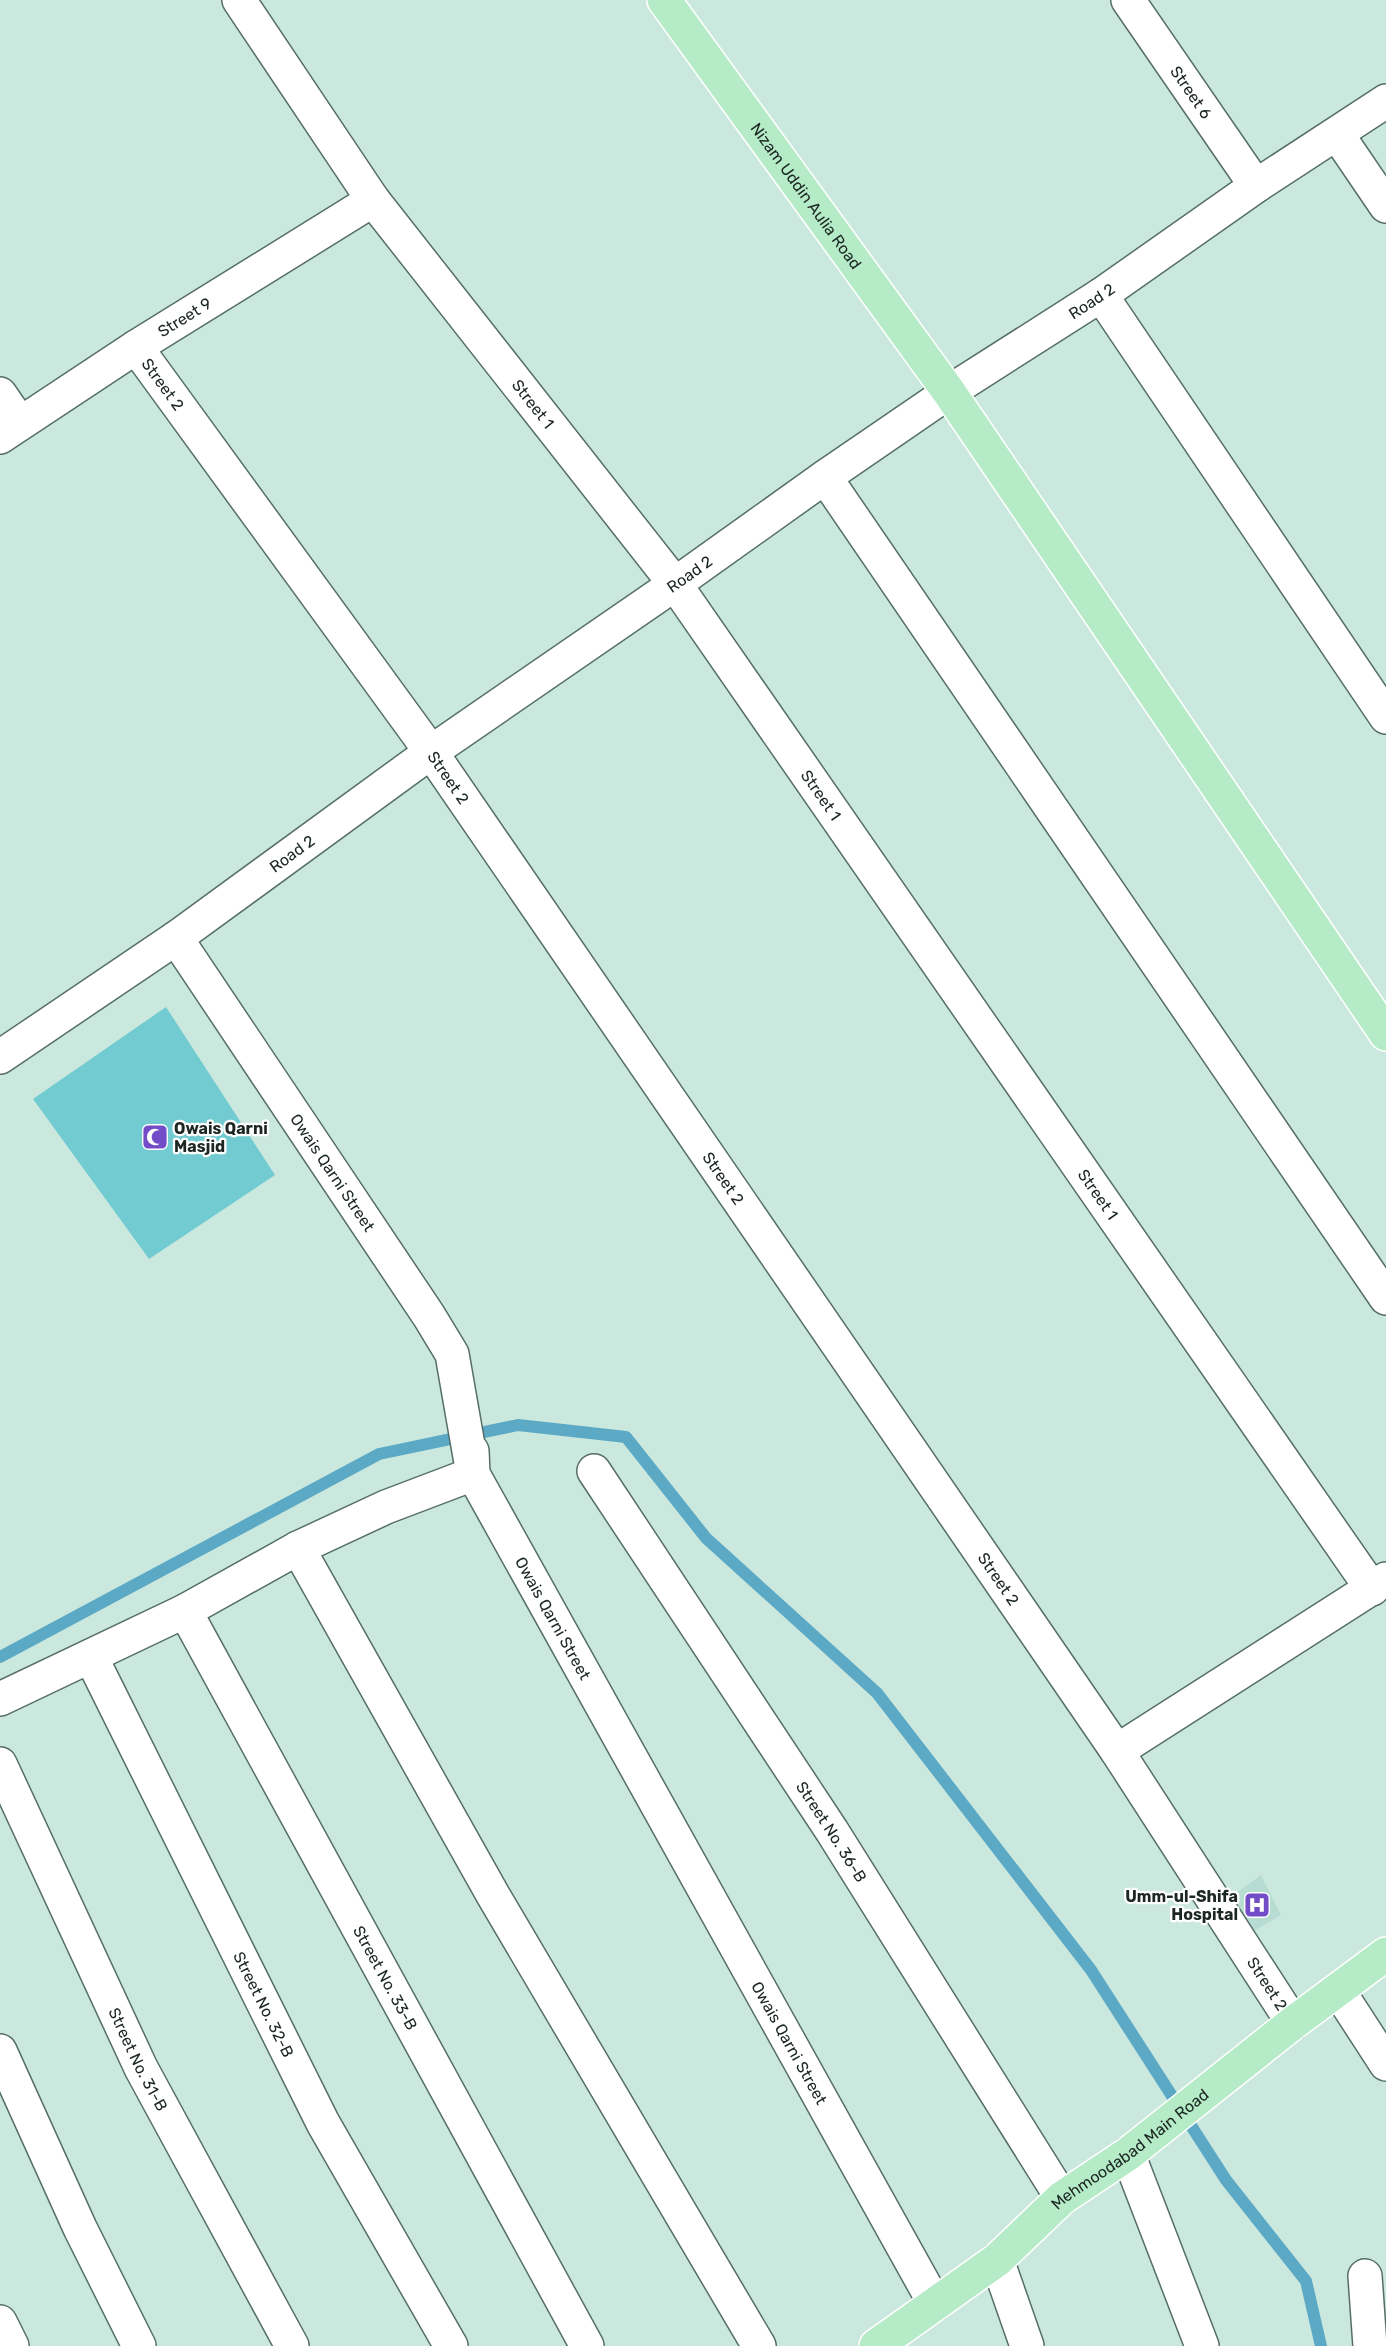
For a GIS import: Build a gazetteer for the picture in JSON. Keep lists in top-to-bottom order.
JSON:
{
  "streets": {
    "main road": ["Nizam Uddin Aulia Road", "Mehmoodabad Main Road"],
    "street": [
      "Street 6",
      "Road 2",
      "Street 9",
      "Street 2",
      "Street 1",
      "Owais Qarni Street",
      "Street No. 36-B",
      "Street No. 33-B",
      "Street No. 32-B",
      "Street No. 31-B"
    ]
  },
  "crossings": [
    ["Street 6", "Road 2"],
    ["Nizam Uddin Aulia Road", "Road 2"],
    ["Road 2", "Street 2"],
    ["Road 2", "Street 1"],
    ["Road 2", "Owais Qarni Street"],
    ["Street 9", "Street 2"],
    ["Street 9", "Street 1"],
    ["Street 2", "Mehmoodabad Main Road"],
    ["Owais Qarni Street", "Mehmoodabad Main Road"],
    ["Street No. 36-B", "Mehmoodabad Main Road"]
  ],
  "places": {
    "mosque": ["Owais Qarni Masjid"],
    "hospital": ["Umm-ul-Shifa Hospital"]
  }
}
